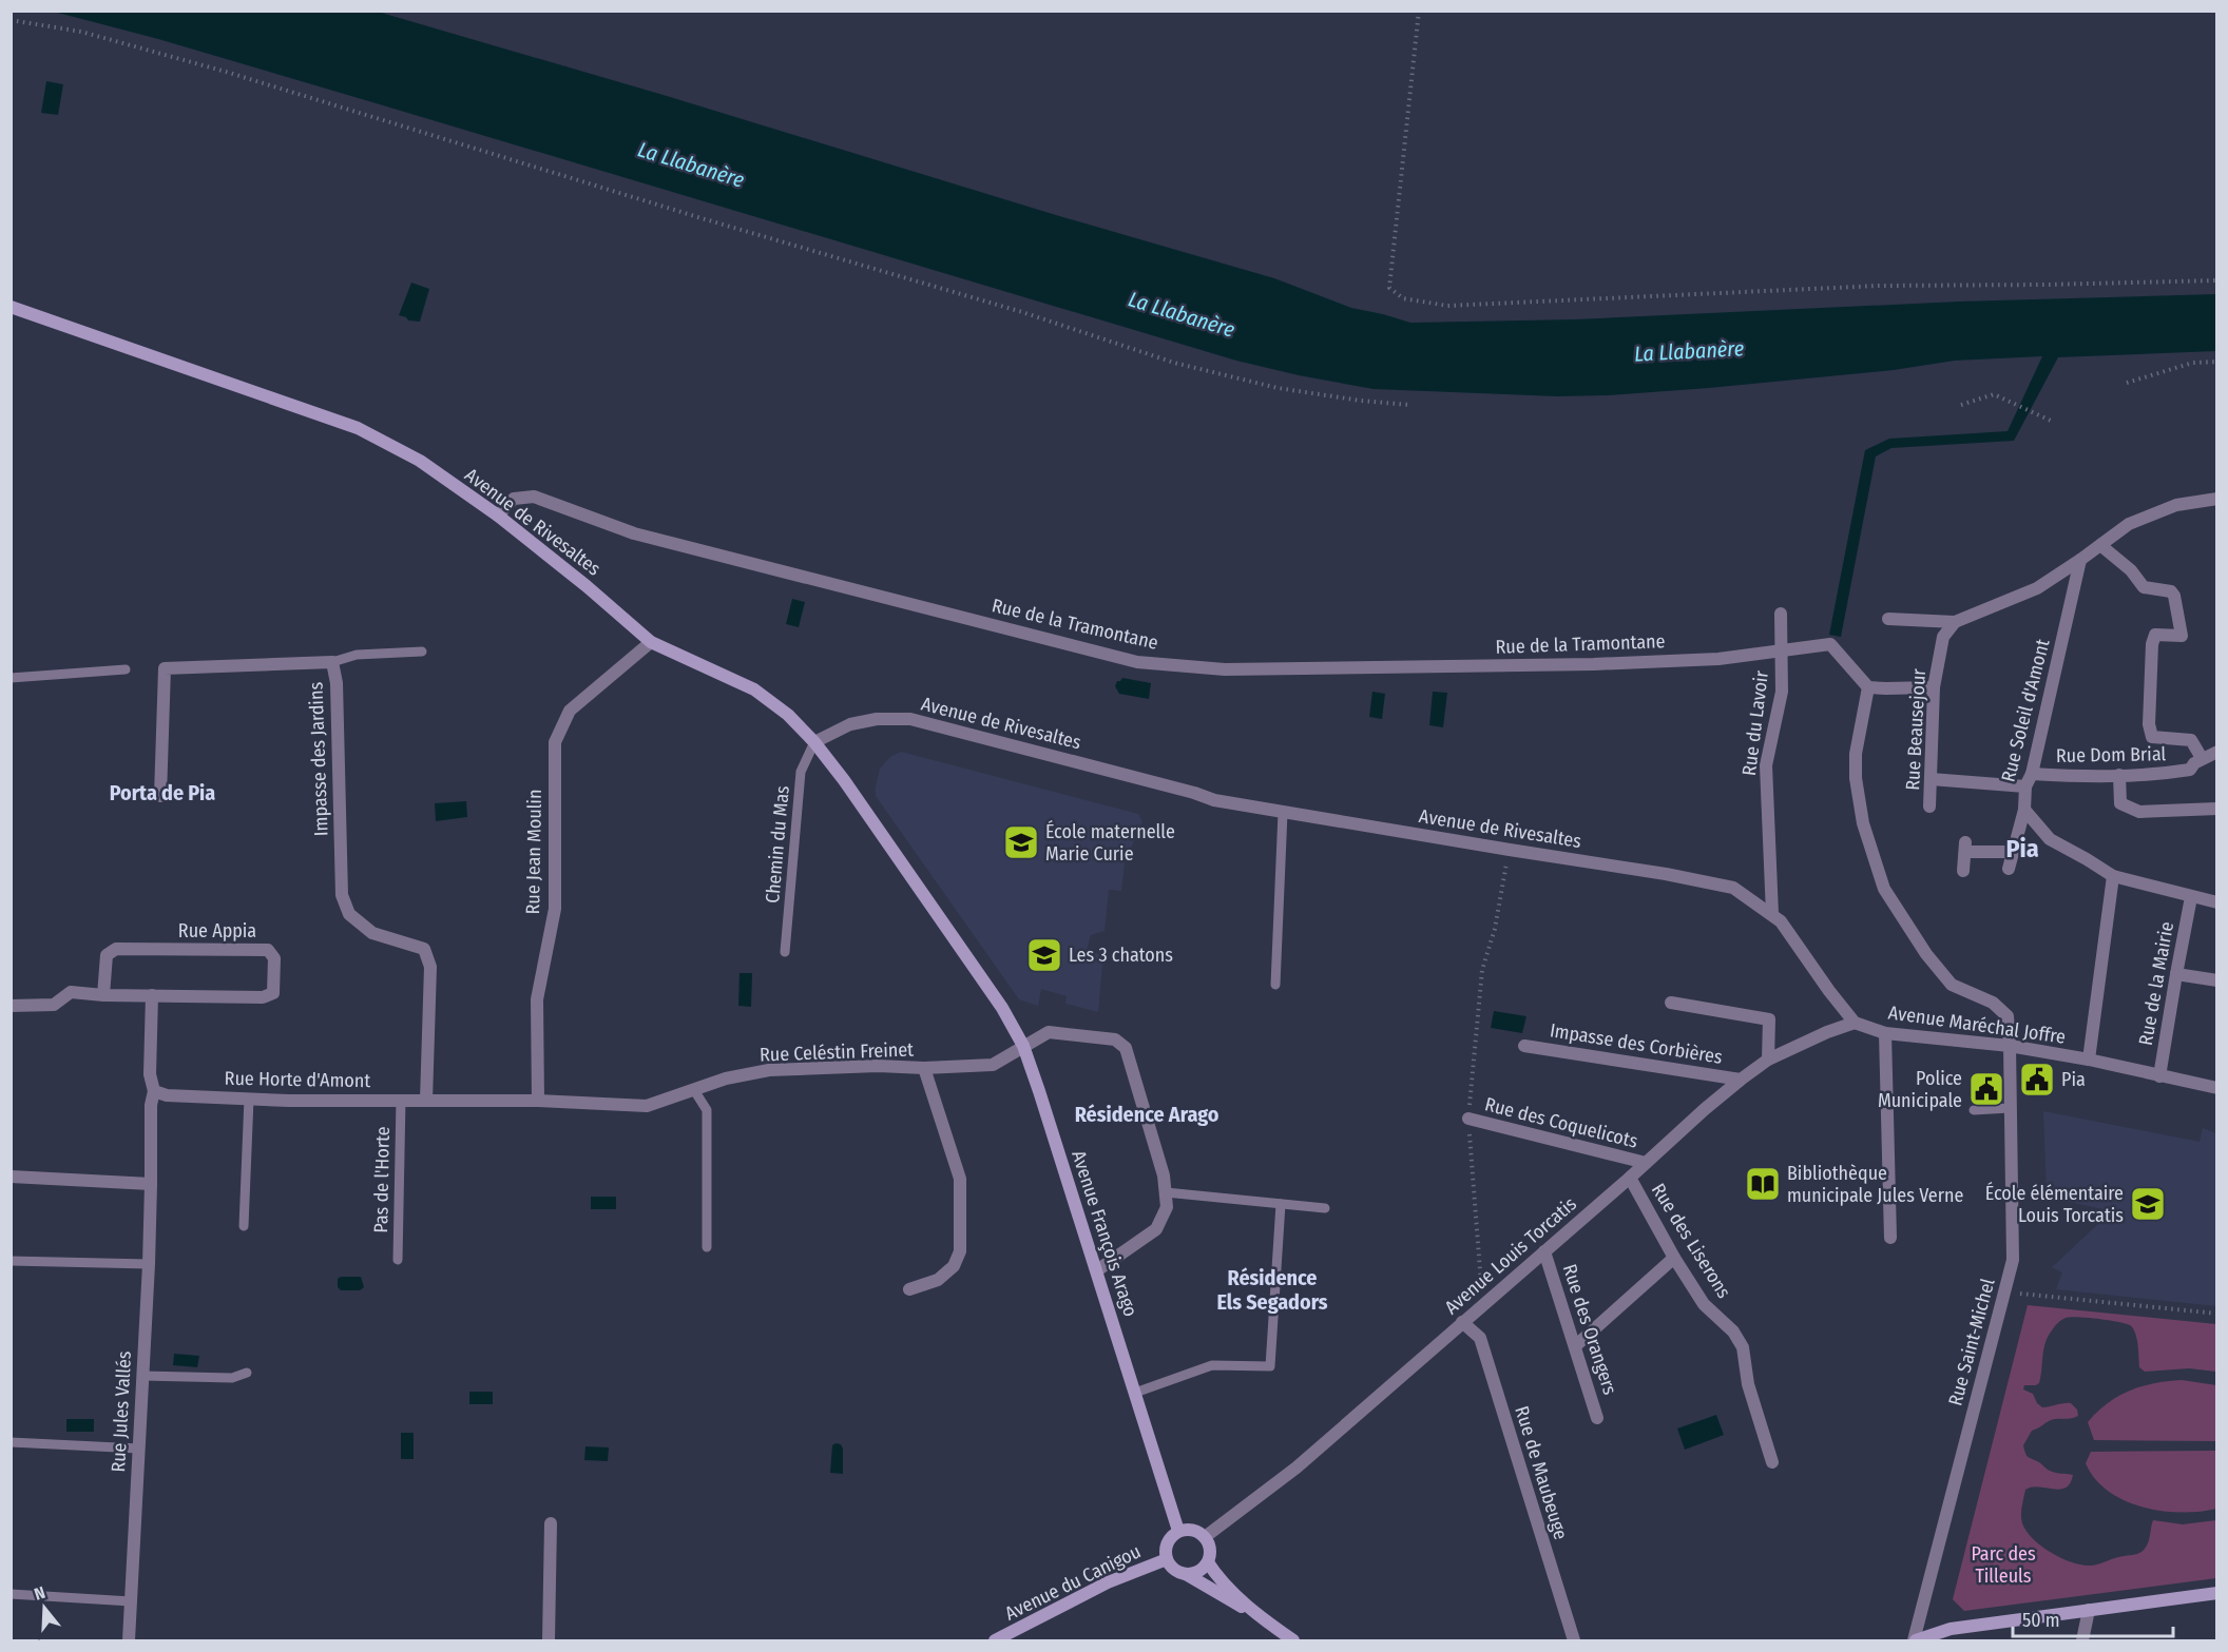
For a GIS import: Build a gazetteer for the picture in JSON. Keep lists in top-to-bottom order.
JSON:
{
  "streets": {
    "main road": ["Avenue de Rivesaltes", "Avenue François Arago", "Avenue du Canigou"],
    "street": [
      "Rue de la Tramontane",
      "Rue Soleil d'Amont",
      "Rue du Lavoir",
      "Rue Beausejour",
      "Rue Dom Brial",
      "Impasse des Jardins",
      "Rue Jean Moulin",
      "Rue Appia",
      "Rue de la Mairie",
      "Avenue Maréchal Joffre",
      "Impasse des Corbières",
      "Rue Celéstin Freinet",
      "Rue Horte d'Amont",
      "Rue des Coquelicots",
      "Rue des Liserons",
      "Avenue Louis Torcatis",
      "Rue des Orangers",
      "Rue Saint-Michel",
      "Rue Jules Vallés",
      "Rue de Maubeuge"
    ],
    "lane": ["Chemin du Mas", "Pas de l'Horte"]
  },
  "crossings": [
    ["Avenue de Rivesaltes", "Rue de la Tramontane"],
    ["Avenue de Rivesaltes", "Rue du Lavoir"],
    ["Avenue de Rivesaltes", "Chemin du Mas"],
    ["Avenue de Rivesaltes", "Rue Jean Moulin"],
    ["Avenue de Rivesaltes", "Avenue François Arago"],
    ["Rue de la Tramontane", "Rue du Lavoir"],
    ["Rue de la Tramontane", "Rue Saint-Michel"],
    ["Rue Soleil d'Amont", "Rue Dom Brial"],
    ["Impasse des Jardins", "Rue Horte d'Amont"],
    ["Chemin du Mas", "Avenue François Arago"],
    ["Rue Jean Moulin", "Rue Celéstin Freinet"],
    ["Rue Jean Moulin", "Rue Horte d'Amont"],
    ["Rue de la Mairie", "Avenue Maréchal Joffre"],
    ["Avenue Maréchal Joffre", "Avenue Louis Torcatis"],
    ["Avenue Maréchal Joffre", "Rue Saint-Michel"],
    ["Impasse des Corbières", "Avenue Louis Torcatis"],
    ["Rue Celéstin Freinet", "Rue Horte d'Amont"],
    ["Rue Celéstin Freinet", "Avenue François Arago"],
    ["Rue Horte d'Amont", "Pas de l'Horte"],
    ["Rue Horte d'Amont", "Rue Jules Vallés"],
    ["Rue des Coquelicots", "Avenue Louis Torcatis"],
    ["Avenue François Arago", "Avenue Louis Torcatis"],
    ["Avenue François Arago", "Avenue du Canigou"],
    ["Rue des Liserons", "Avenue Louis Torcatis"],
    ["Avenue Louis Torcatis", "Rue des Orangers"],
    ["Avenue Louis Torcatis", "Rue de Maubeuge"],
    ["Avenue Louis Torcatis", "Avenue du Canigou"]
  ],
  "districts": [
    "Porta de Pia",
    "Pia",
    "Résidence Arago",
    "Résidence Els Segadors"
  ],
  "water": ["La Llabanère"],
  "parks": ["Parc des Tilleuls"],
  "places": {
    "school or university": ["École maternelle Marie Curie", "Les 3 chatons", "École élémentaire Louis Torcatis"],
    "public building": ["Pia", "Police Municipale"],
    "library": ["Bibliothèque municipale Jules Verne"]
  },
  "scale_bar": "50 m",
  "north": "top"
}
